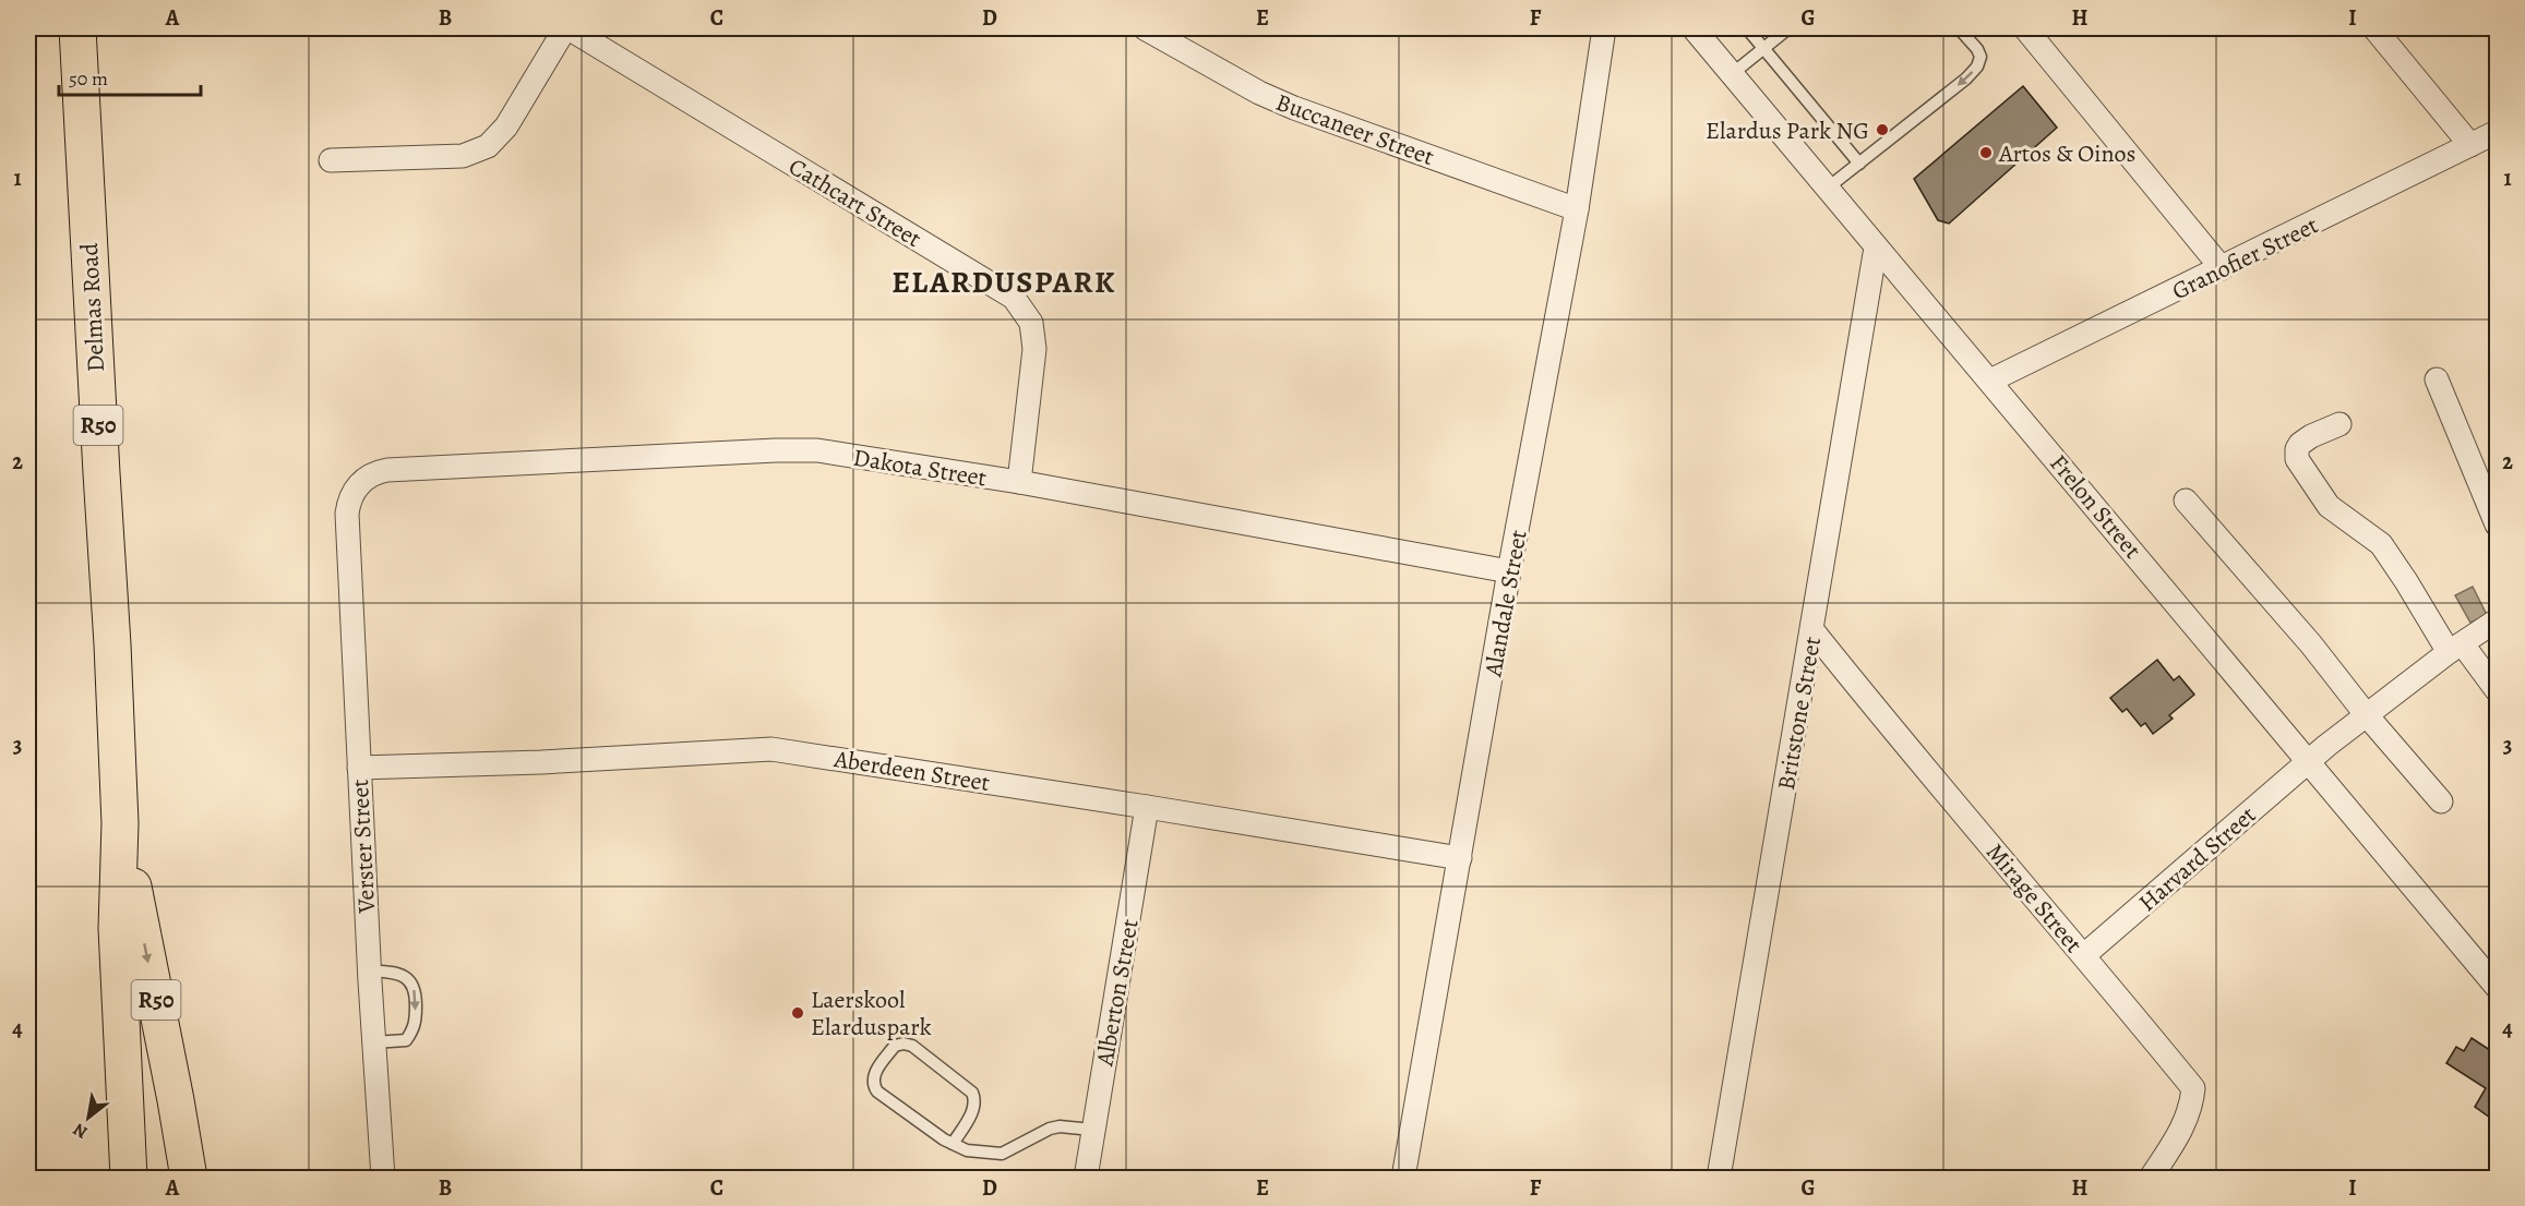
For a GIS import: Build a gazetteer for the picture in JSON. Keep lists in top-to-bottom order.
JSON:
{
  "streets": {
    "main road": ["Delmas Road", "R50"],
    "street": [
      "Buccaneer Street",
      "Cathcart Street",
      "Granofier Street",
      "Dakota Street",
      "Frelon Street",
      "Alandale Street",
      "Britstone Street",
      "Aberdeen Street",
      "Verster Street",
      "Harvard Street",
      "Mirage Street",
      "Alberton Street"
    ]
  },
  "crossings": [
    ["Buccaneer Street", "Alandale Street"],
    ["Cathcart Street", "Dakota Street"],
    ["Granofier Street", "Frelon Street"],
    ["Dakota Street", "Alandale Street"],
    ["Dakota Street", "Verster Street"],
    ["Frelon Street", "Britstone Street"],
    ["Frelon Street", "Harvard Street"],
    ["Alandale Street", "Aberdeen Street"],
    ["Britstone Street", "Mirage Street"],
    ["Aberdeen Street", "Verster Street"],
    ["Aberdeen Street", "Alberton Street"],
    ["Harvard Street", "Mirage Street"]
  ],
  "districts": ["ELARDUSPARK"],
  "places": ["Elardus Park NG", "Artos & Oinos", "Laerskool Elarduspark"],
  "scale_bar": "50 m",
  "north": "bottom left",
  "grid": {
    "columns": [
      "A",
      "B",
      "C",
      "D",
      "E",
      "F",
      "G",
      "H",
      "I"
    ],
    "rows": [
      "1",
      "2",
      "3",
      "4"
    ]
  }
}
